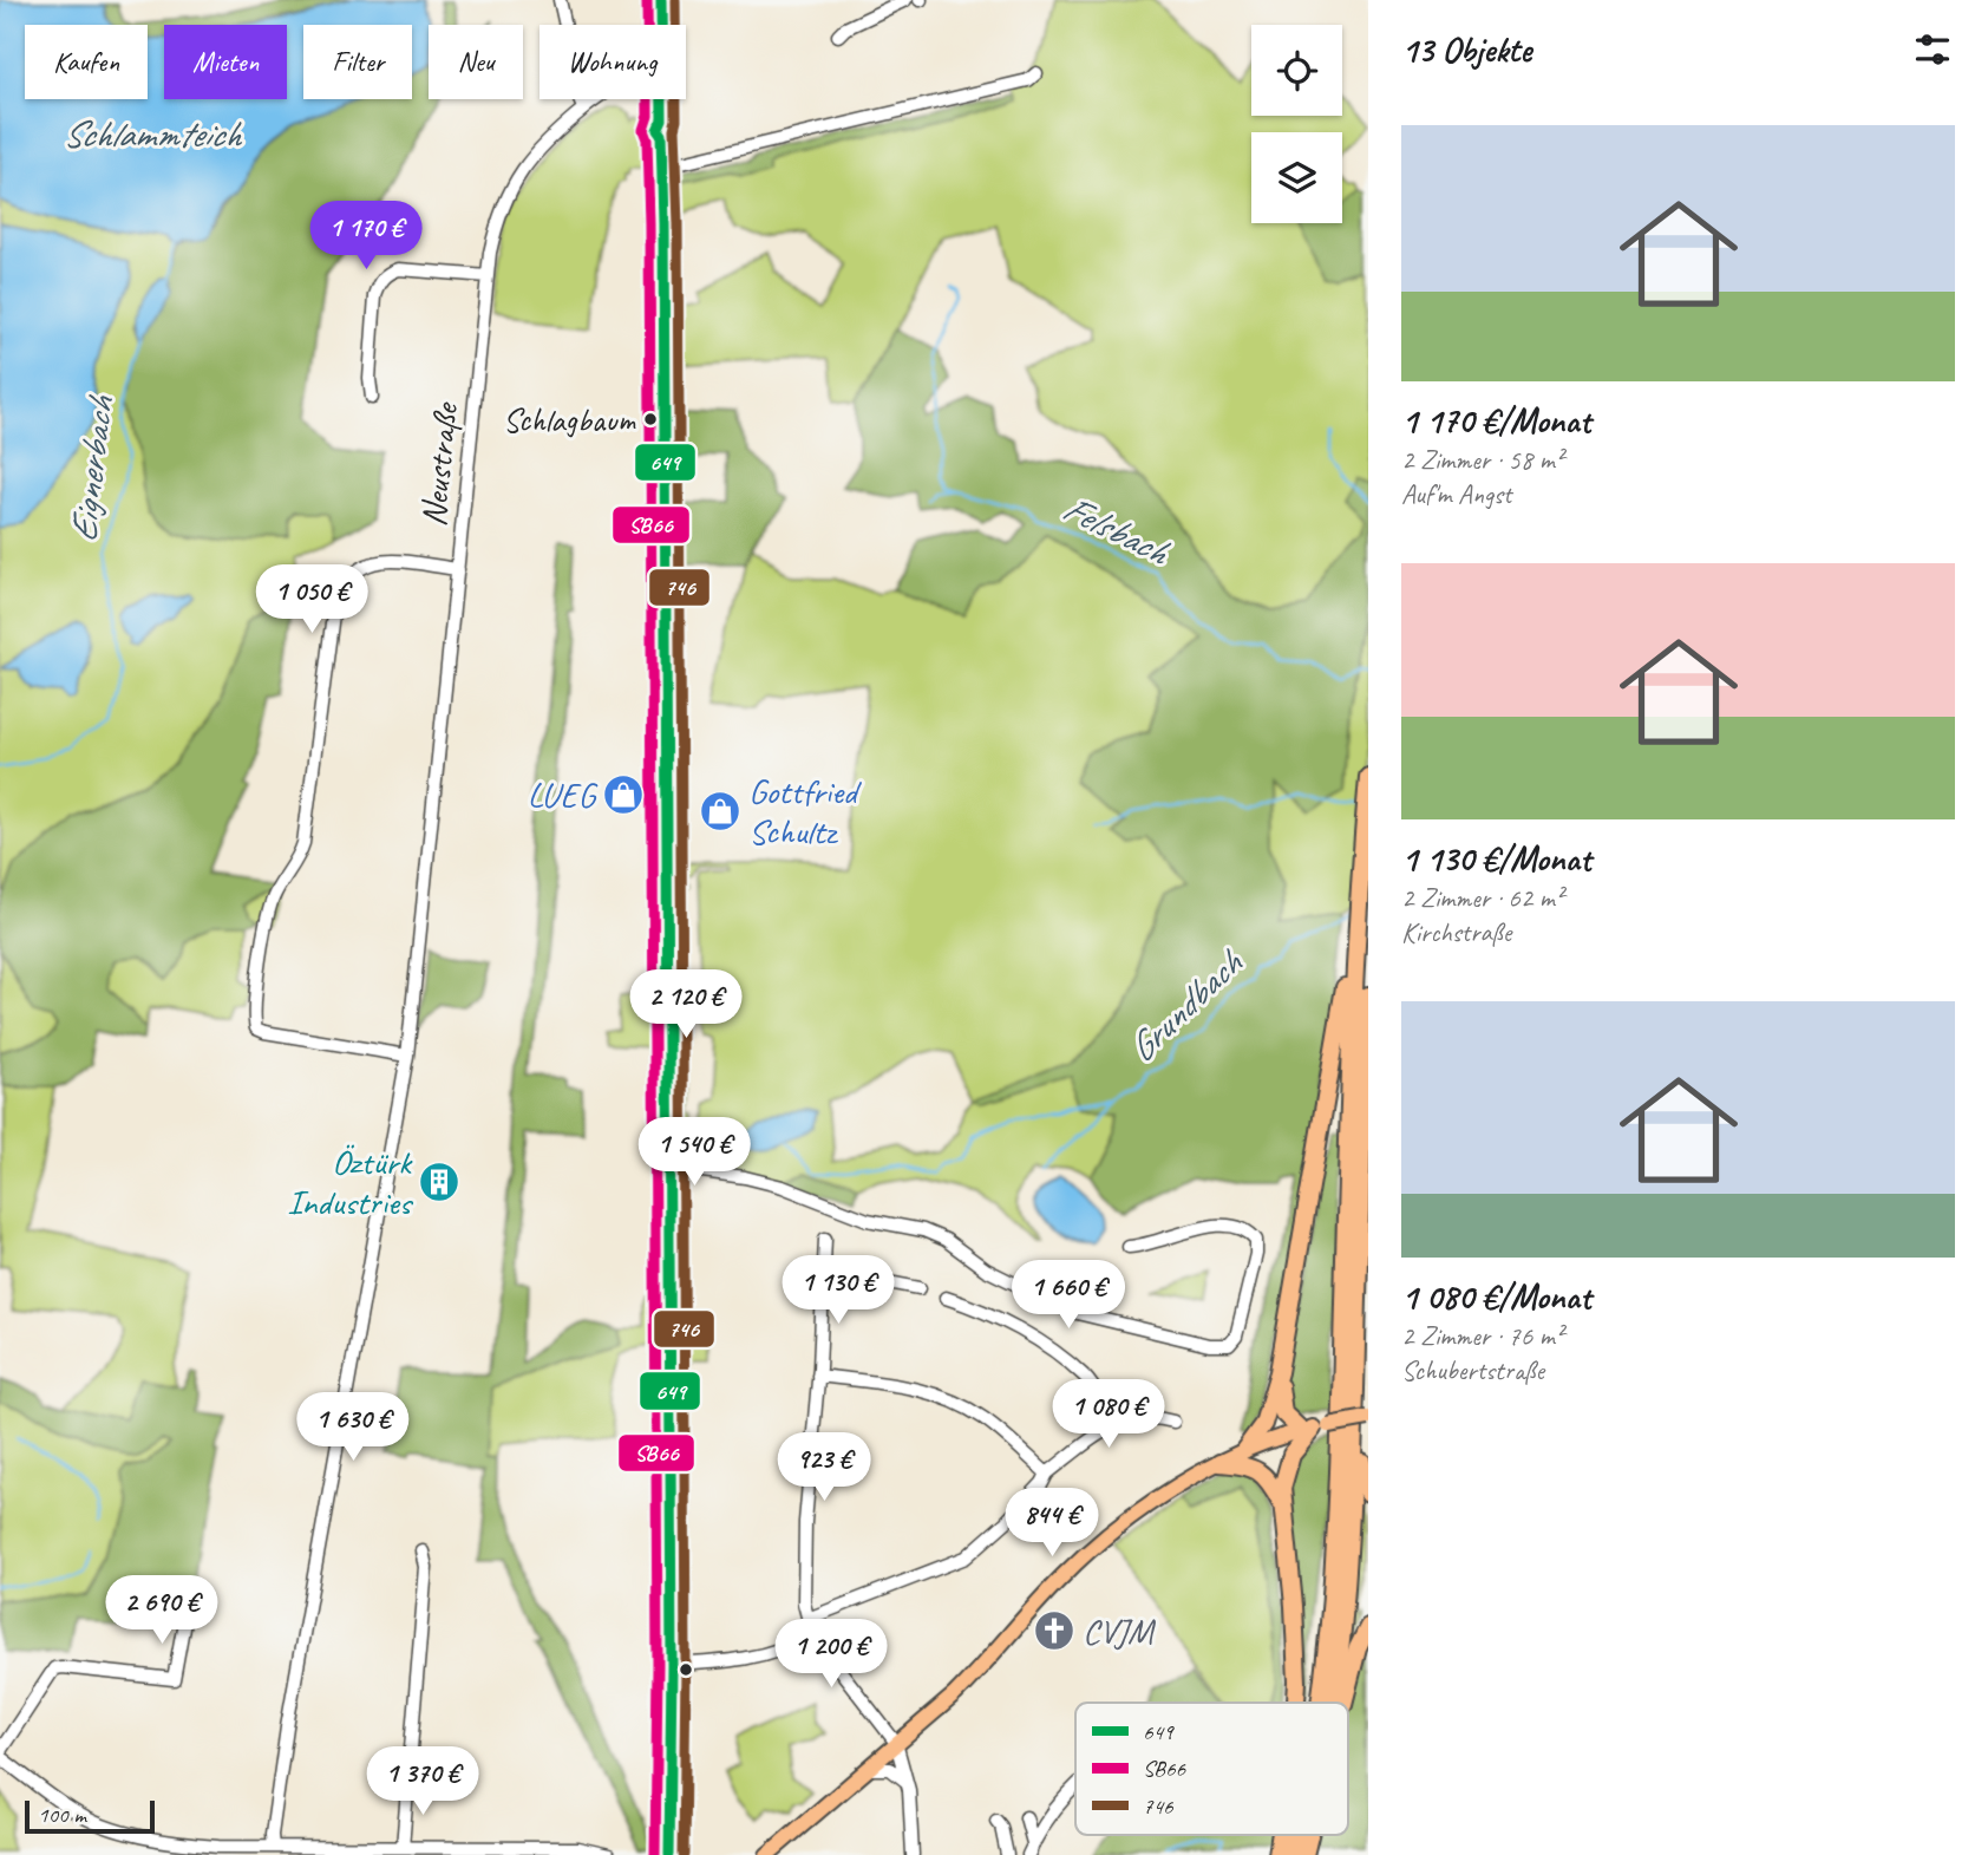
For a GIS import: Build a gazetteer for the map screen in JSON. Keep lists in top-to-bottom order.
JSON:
{
  "streets": {
    "street": ["Neustraße"]
  },
  "water": [
    "Schlammteich",
    "Eignerbach",
    "Felsbach",
    "Grundbach"
  ],
  "places": {
    "other": ["Schlagbaum"],
    "shop": ["LUEG", "Gottfried Schultz"],
    "building": ["Öztürk Industries"],
    "church": ["CVJM"]
  },
  "lines": ["transit line 649", "transit line SB66", "transit line 746"],
  "legend": ["649", "SB66", "746"],
  "scale_bar": "100 m",
  "page": {
    "heading": "13 Objekte",
    "chip": [
      "Kaufen",
      "Mieten",
      "Filter",
      "Neu",
      "Wohnung"
    ],
    "list": [
      {
        "name": "1 170 €/Monat",
        "note": "2 Zimmer · 58 m² · Auf'm Angst"
      },
      {
        "name": "1 130 €/Monat",
        "note": "2 Zimmer · 62 m² · Kirchstraße"
      },
      {
        "name": "1 080 €/Monat",
        "note": "2 Zimmer · 76 m² · Schubertstraße"
      }
    ],
    "price": [
      "1 170 €",
      "1 050 €",
      "2 120 €",
      "1 540 €",
      "1 130 €",
      "1 660 €",
      "1 080 €",
      "1 630 €",
      "923 €",
      "844 €",
      "2 690 €",
      "1 200 €",
      "1 370 €"
    ],
    "scale": "100 m"
  }
}
